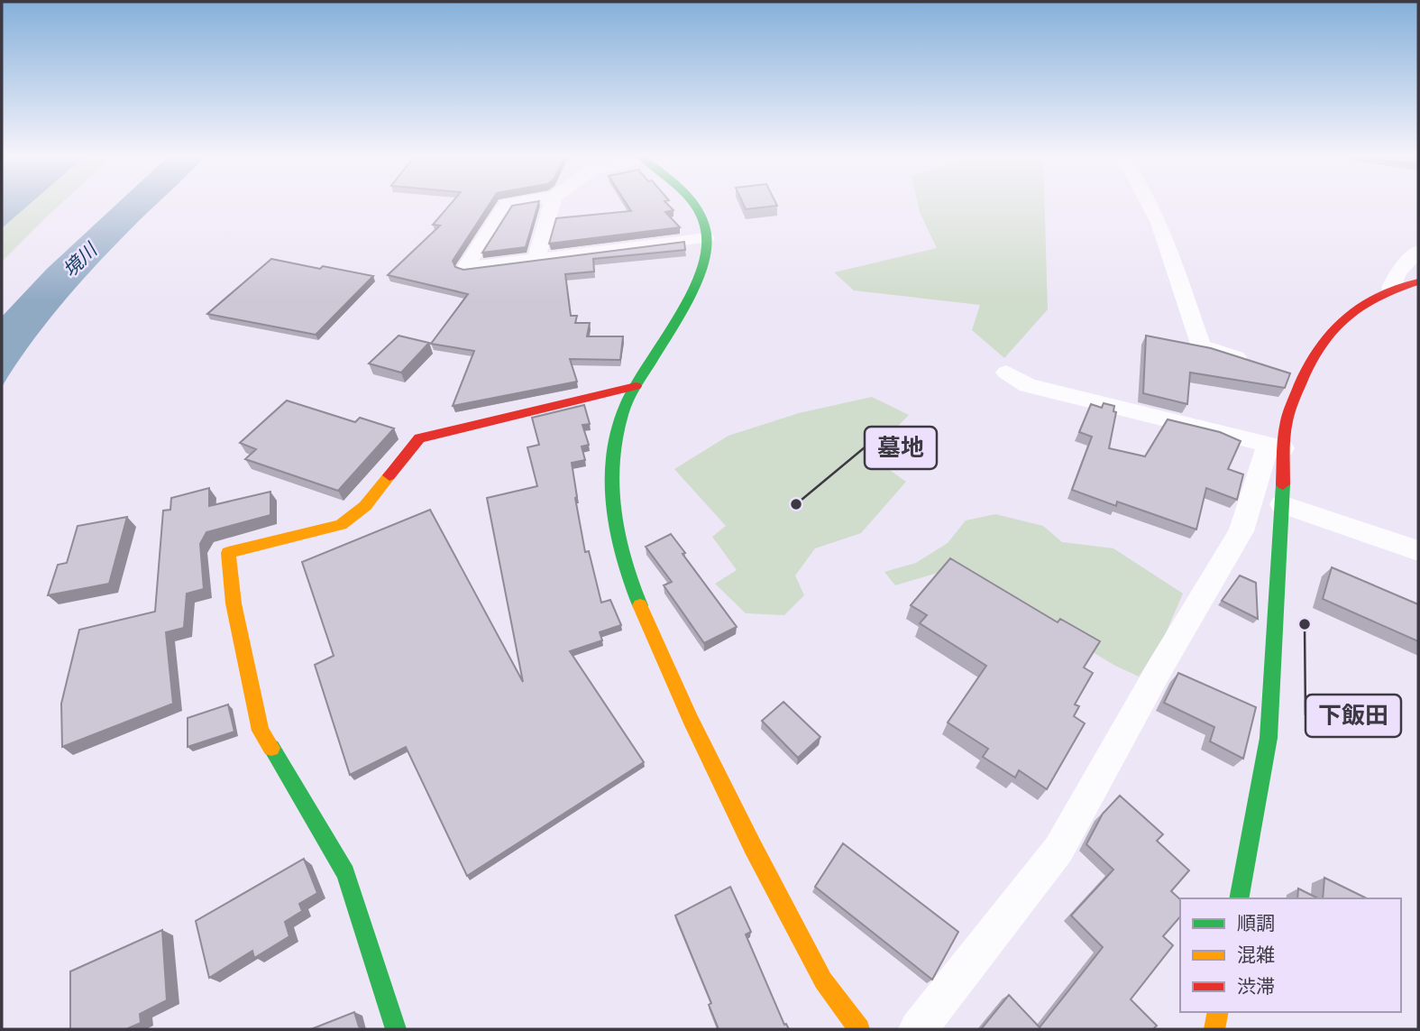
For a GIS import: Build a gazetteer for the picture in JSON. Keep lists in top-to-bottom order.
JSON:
{
  "water": ["境川"],
  "places": ["墓地", "下飯田"],
  "legend": ["順調", "混雑", "渋滞"]
}
